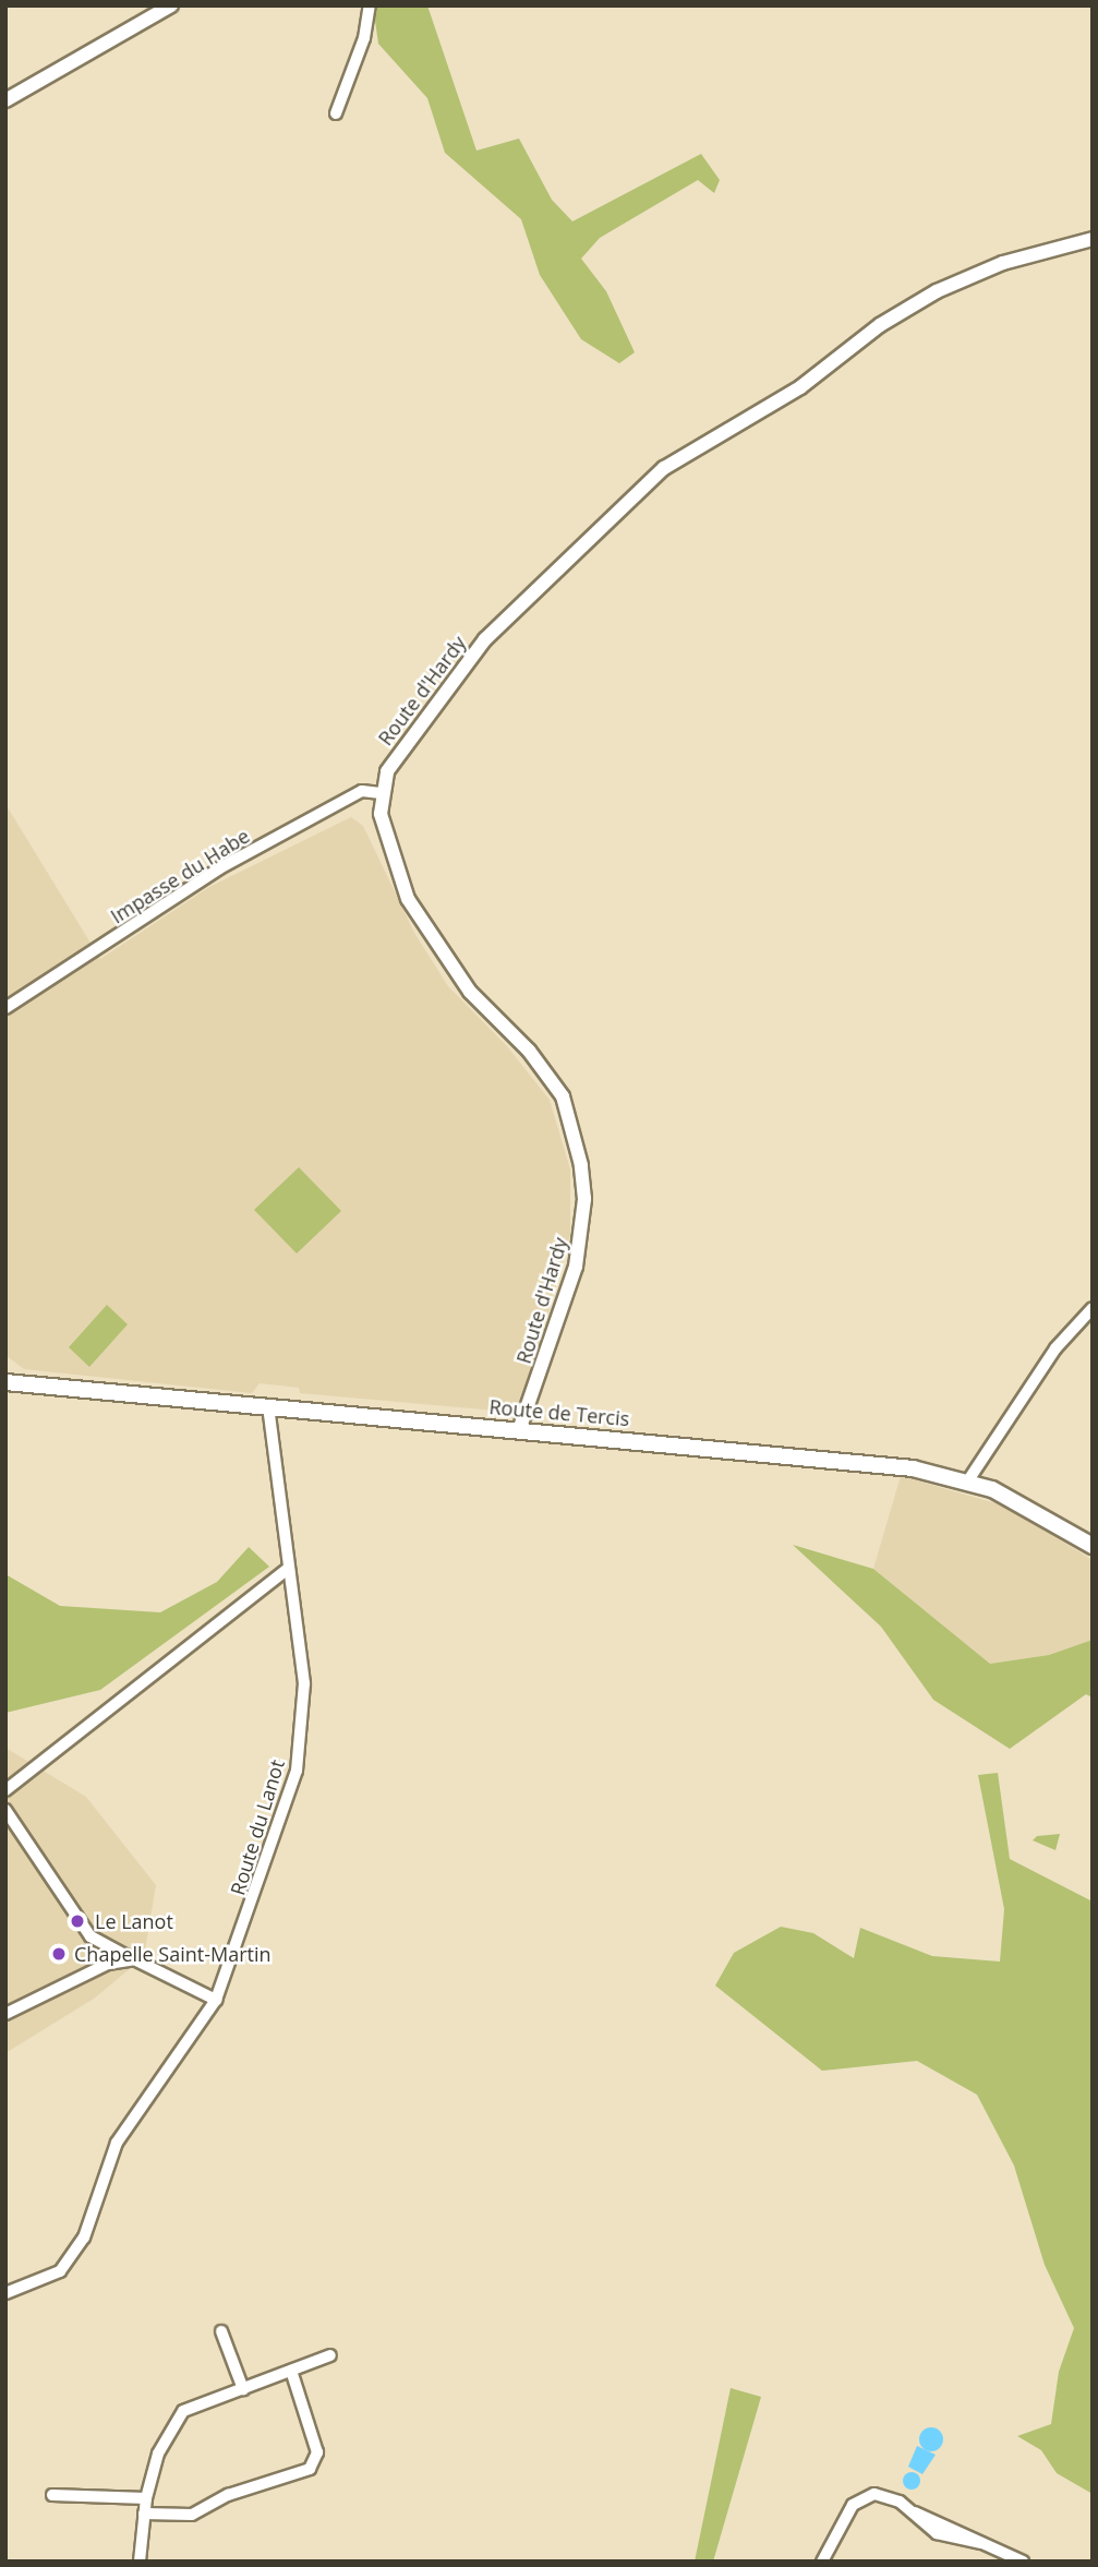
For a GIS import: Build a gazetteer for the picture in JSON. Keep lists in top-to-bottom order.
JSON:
{
  "streets": {
    "main road": ["Route de Tercis"],
    "street": ["Route d'Hardy", "Impasse du Habe", "Route du Lanot"]
  },
  "crossings": [
    ["Route d'Hardy", "Impasse du Habe"],
    ["Route d'Hardy", "Route de Tercis"],
    ["Route de Tercis", "Route du Lanot"]
  ],
  "places": ["Le Lanot", "Chapelle Saint-Martin"]
}
